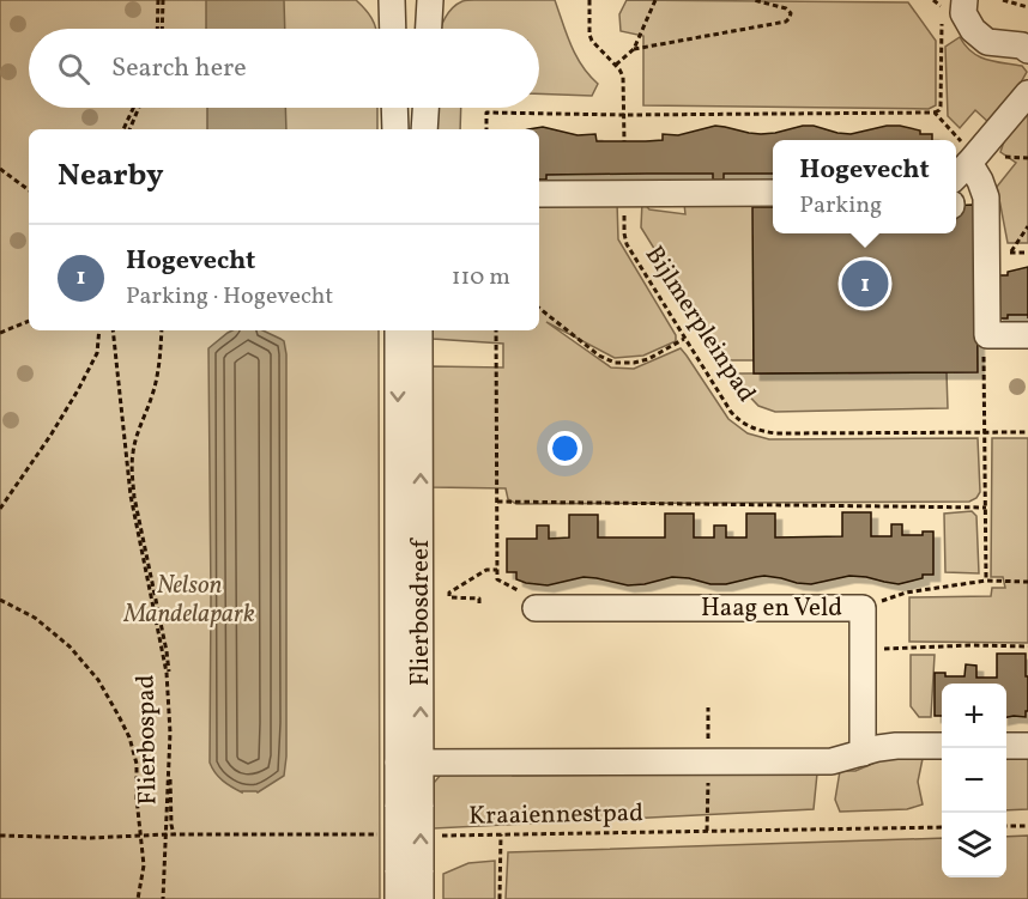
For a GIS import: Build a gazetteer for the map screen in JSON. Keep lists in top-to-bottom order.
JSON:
{
  "streets": {
    "street": ["Haag en Veld", "Flierbosdreef"],
    "path": ["Bijlmerpleinpad", "Flierbospad", "Kraaiennestpad"]
  },
  "parks": ["Nelson Mandelapark"],
  "page": {
    "search": "Search here",
    "heading": "Nearby",
    "popup": ["Hogevecht", "Parking"],
    "list": [
      {
        "mark": "1",
        "name": "Hogevecht",
        "note": "Parking · Hogevecht",
        "value": "110 m"
      }
    ],
    "pins": "1",
    "map_buttons": ["+", "−"]
  }
}
